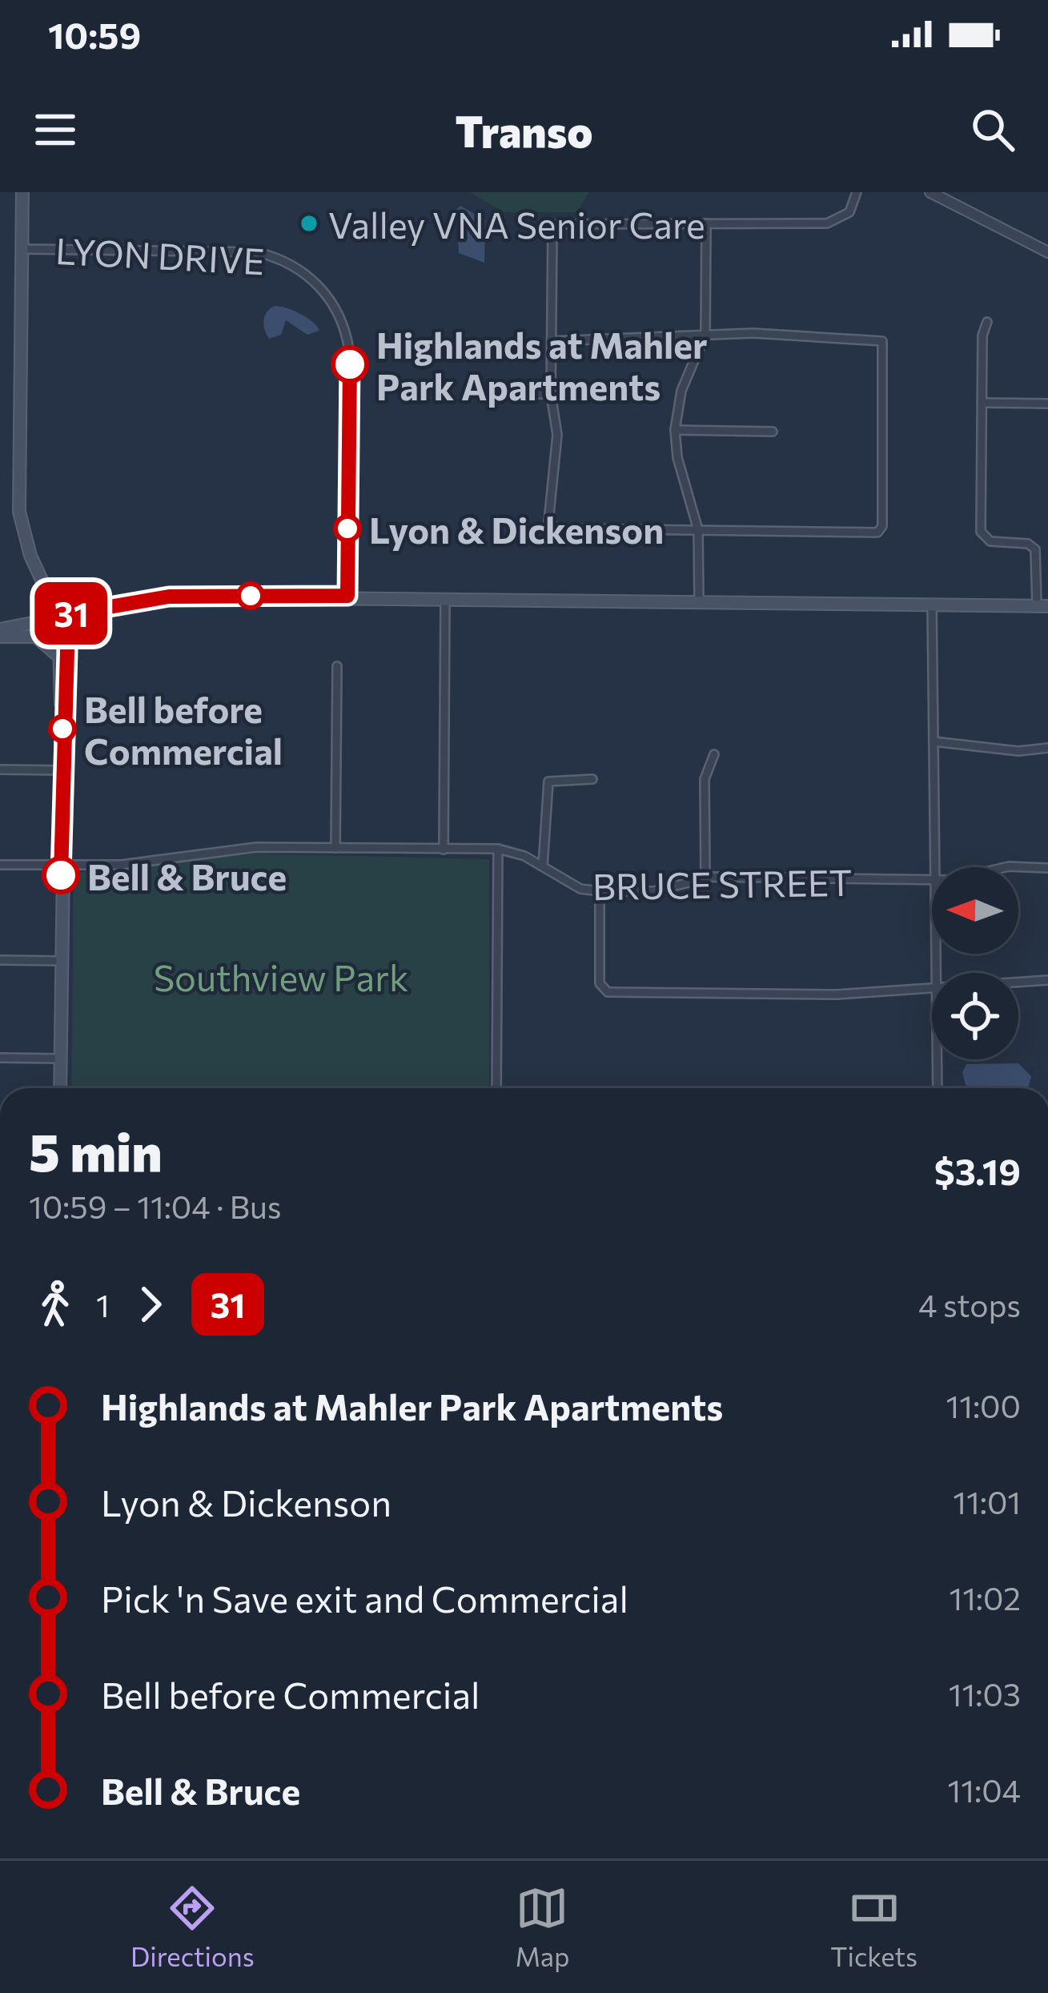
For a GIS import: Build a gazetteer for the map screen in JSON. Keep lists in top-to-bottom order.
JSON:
{
  "streets": {
    "street": ["LYON DRIVE", "BRUCE STREET"]
  },
  "parks": ["Southview Park"],
  "places": [
    "Valley VNA Senior Care",
    "Highlands at Mahler Park Apartments",
    "Lyon & Dickenson",
    "Bell before Commercial",
    "Bell & Bruce"
  ],
  "lines": ["bus line 31"],
  "north": "left",
  "page": {
    "status": "10:59",
    "header": "Transo",
    "on_map": "31",
    "heading": ["5 min", "10:59 – 11:04 · Bus", "$3.19"],
    "legs": ["1", "31", "4 stops"],
    "list": [
      {
        "name": "Highlands at Mahler Park Apartments",
        "value": "11:00"
      },
      {
        "name": "Lyon & Dickenson",
        "value": "11:01"
      },
      {
        "name": "Pick 'n Save exit and Commercial",
        "value": "11:02"
      },
      {
        "name": "Bell before Commercial",
        "value": "11:03"
      },
      {
        "name": "Bell & Bruce",
        "value": "11:04"
      }
    ],
    "tabs": ["Directions", "Map", "Tickets"]
  }
}
